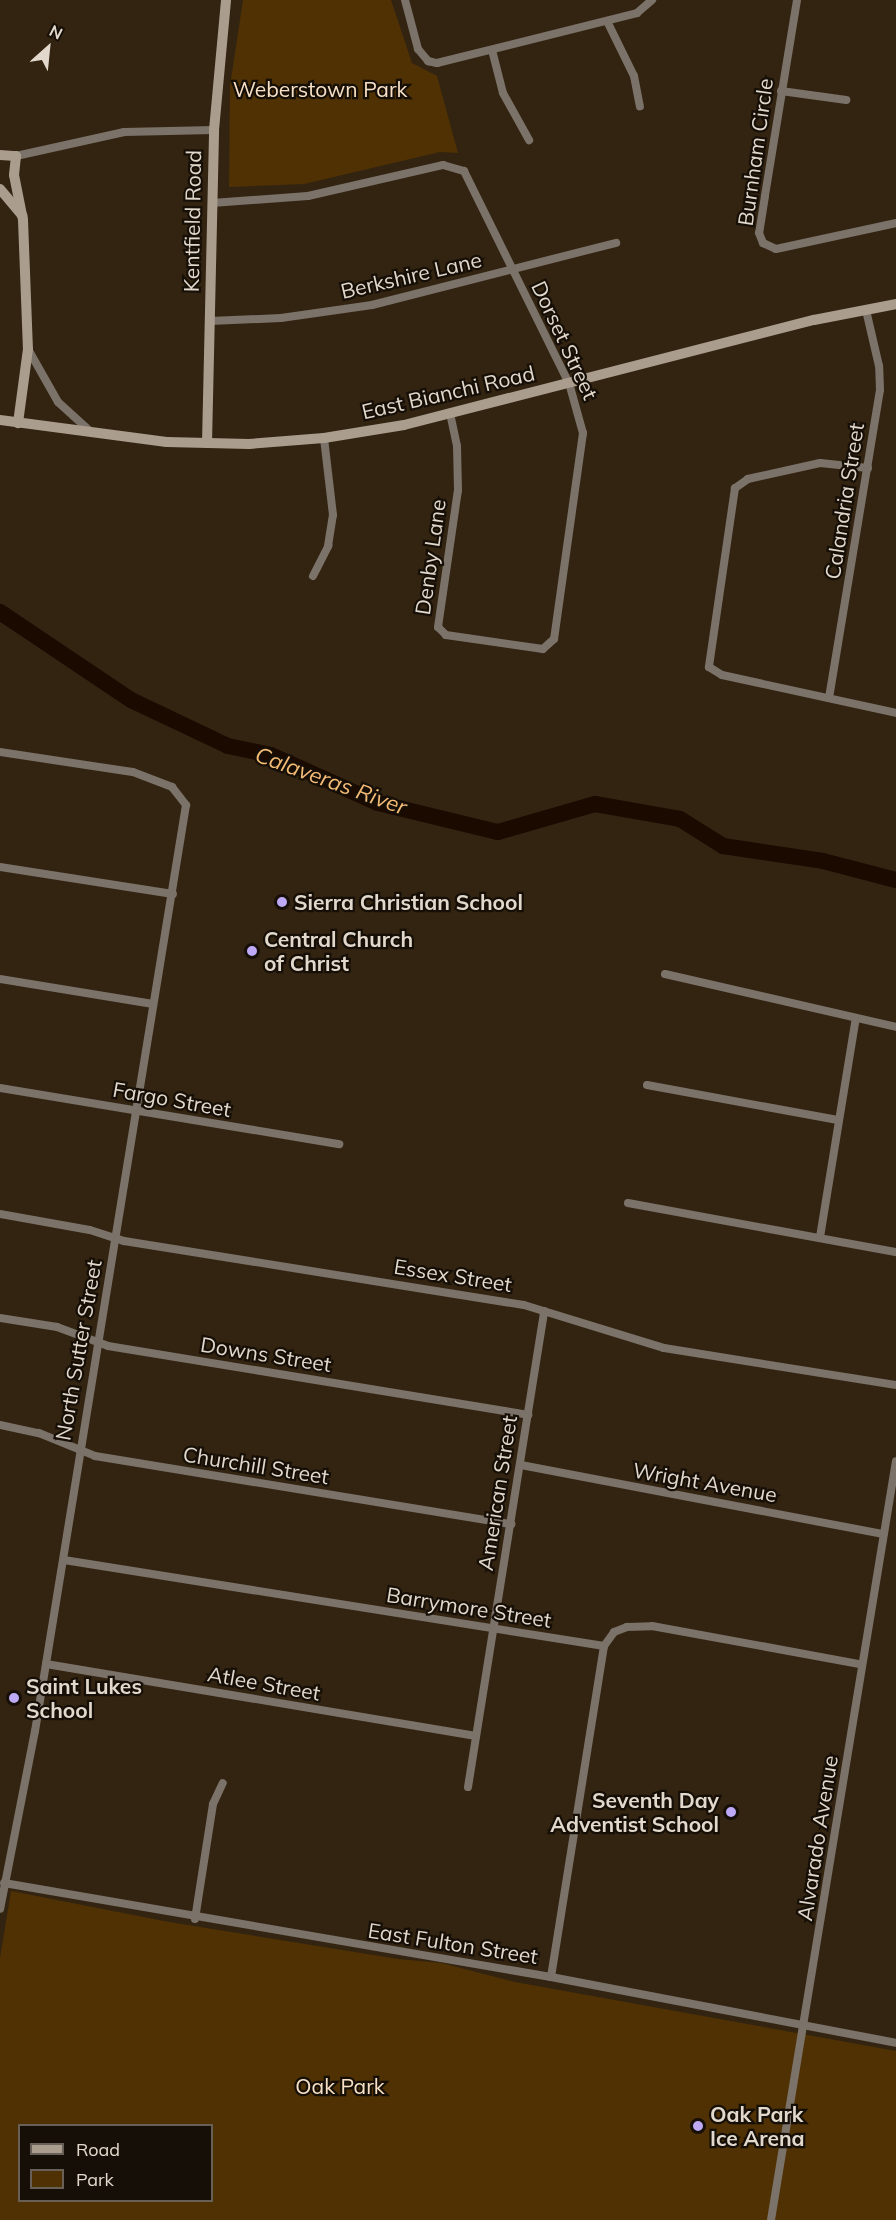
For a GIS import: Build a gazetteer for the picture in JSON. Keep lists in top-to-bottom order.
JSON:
{
  "streets": {
    "street": [
      "Burnham Circle",
      "Kentfield Road",
      "Berkshire Lane",
      "Dorset Street",
      "East Bianchi Road",
      "Calandria Street",
      "Denby Lane",
      "Fargo Street",
      "Essex Street",
      "North Sutter Street",
      "Downs Street",
      "Churchill Street",
      "Wright Avenue",
      "American Street",
      "Barrymore Street",
      "Atlee Street",
      "Alvarado Avenue",
      "East Fulton Street"
    ]
  },
  "crossings": [
    ["Kentfield Road", "Berkshire Lane"],
    ["Kentfield Road", "Dorset Street"],
    ["Kentfield Road", "East Bianchi Road"],
    ["Berkshire Lane", "Dorset Street"],
    ["Dorset Street", "East Bianchi Road"],
    ["Dorset Street", "Denby Lane"],
    ["East Bianchi Road", "Calandria Street"],
    ["East Bianchi Road", "Denby Lane"],
    ["Fargo Street", "North Sutter Street"],
    ["Essex Street", "North Sutter Street"],
    ["Essex Street", "American Street"],
    ["North Sutter Street", "Downs Street"],
    ["North Sutter Street", "Churchill Street"],
    ["North Sutter Street", "Barrymore Street"],
    ["North Sutter Street", "Atlee Street"],
    ["North Sutter Street", "East Fulton Street"],
    ["Downs Street", "American Street"],
    ["Churchill Street", "American Street"],
    ["Wright Avenue", "American Street"],
    ["Wright Avenue", "Alvarado Avenue"],
    ["American Street", "Barrymore Street"],
    ["American Street", "Atlee Street"],
    ["Alvarado Avenue", "East Fulton Street"]
  ],
  "water": ["Calaveras River"],
  "parks": ["Weberstown Park", "Oak Park"],
  "places": [
    "Sierra Christian School",
    "Central Church of Christ",
    "Saint Lukes School",
    "Seventh Day Adventist School",
    "Oak Park Ice Arena"
  ],
  "legend": ["Road", "Park"],
  "north": "top right"
}
